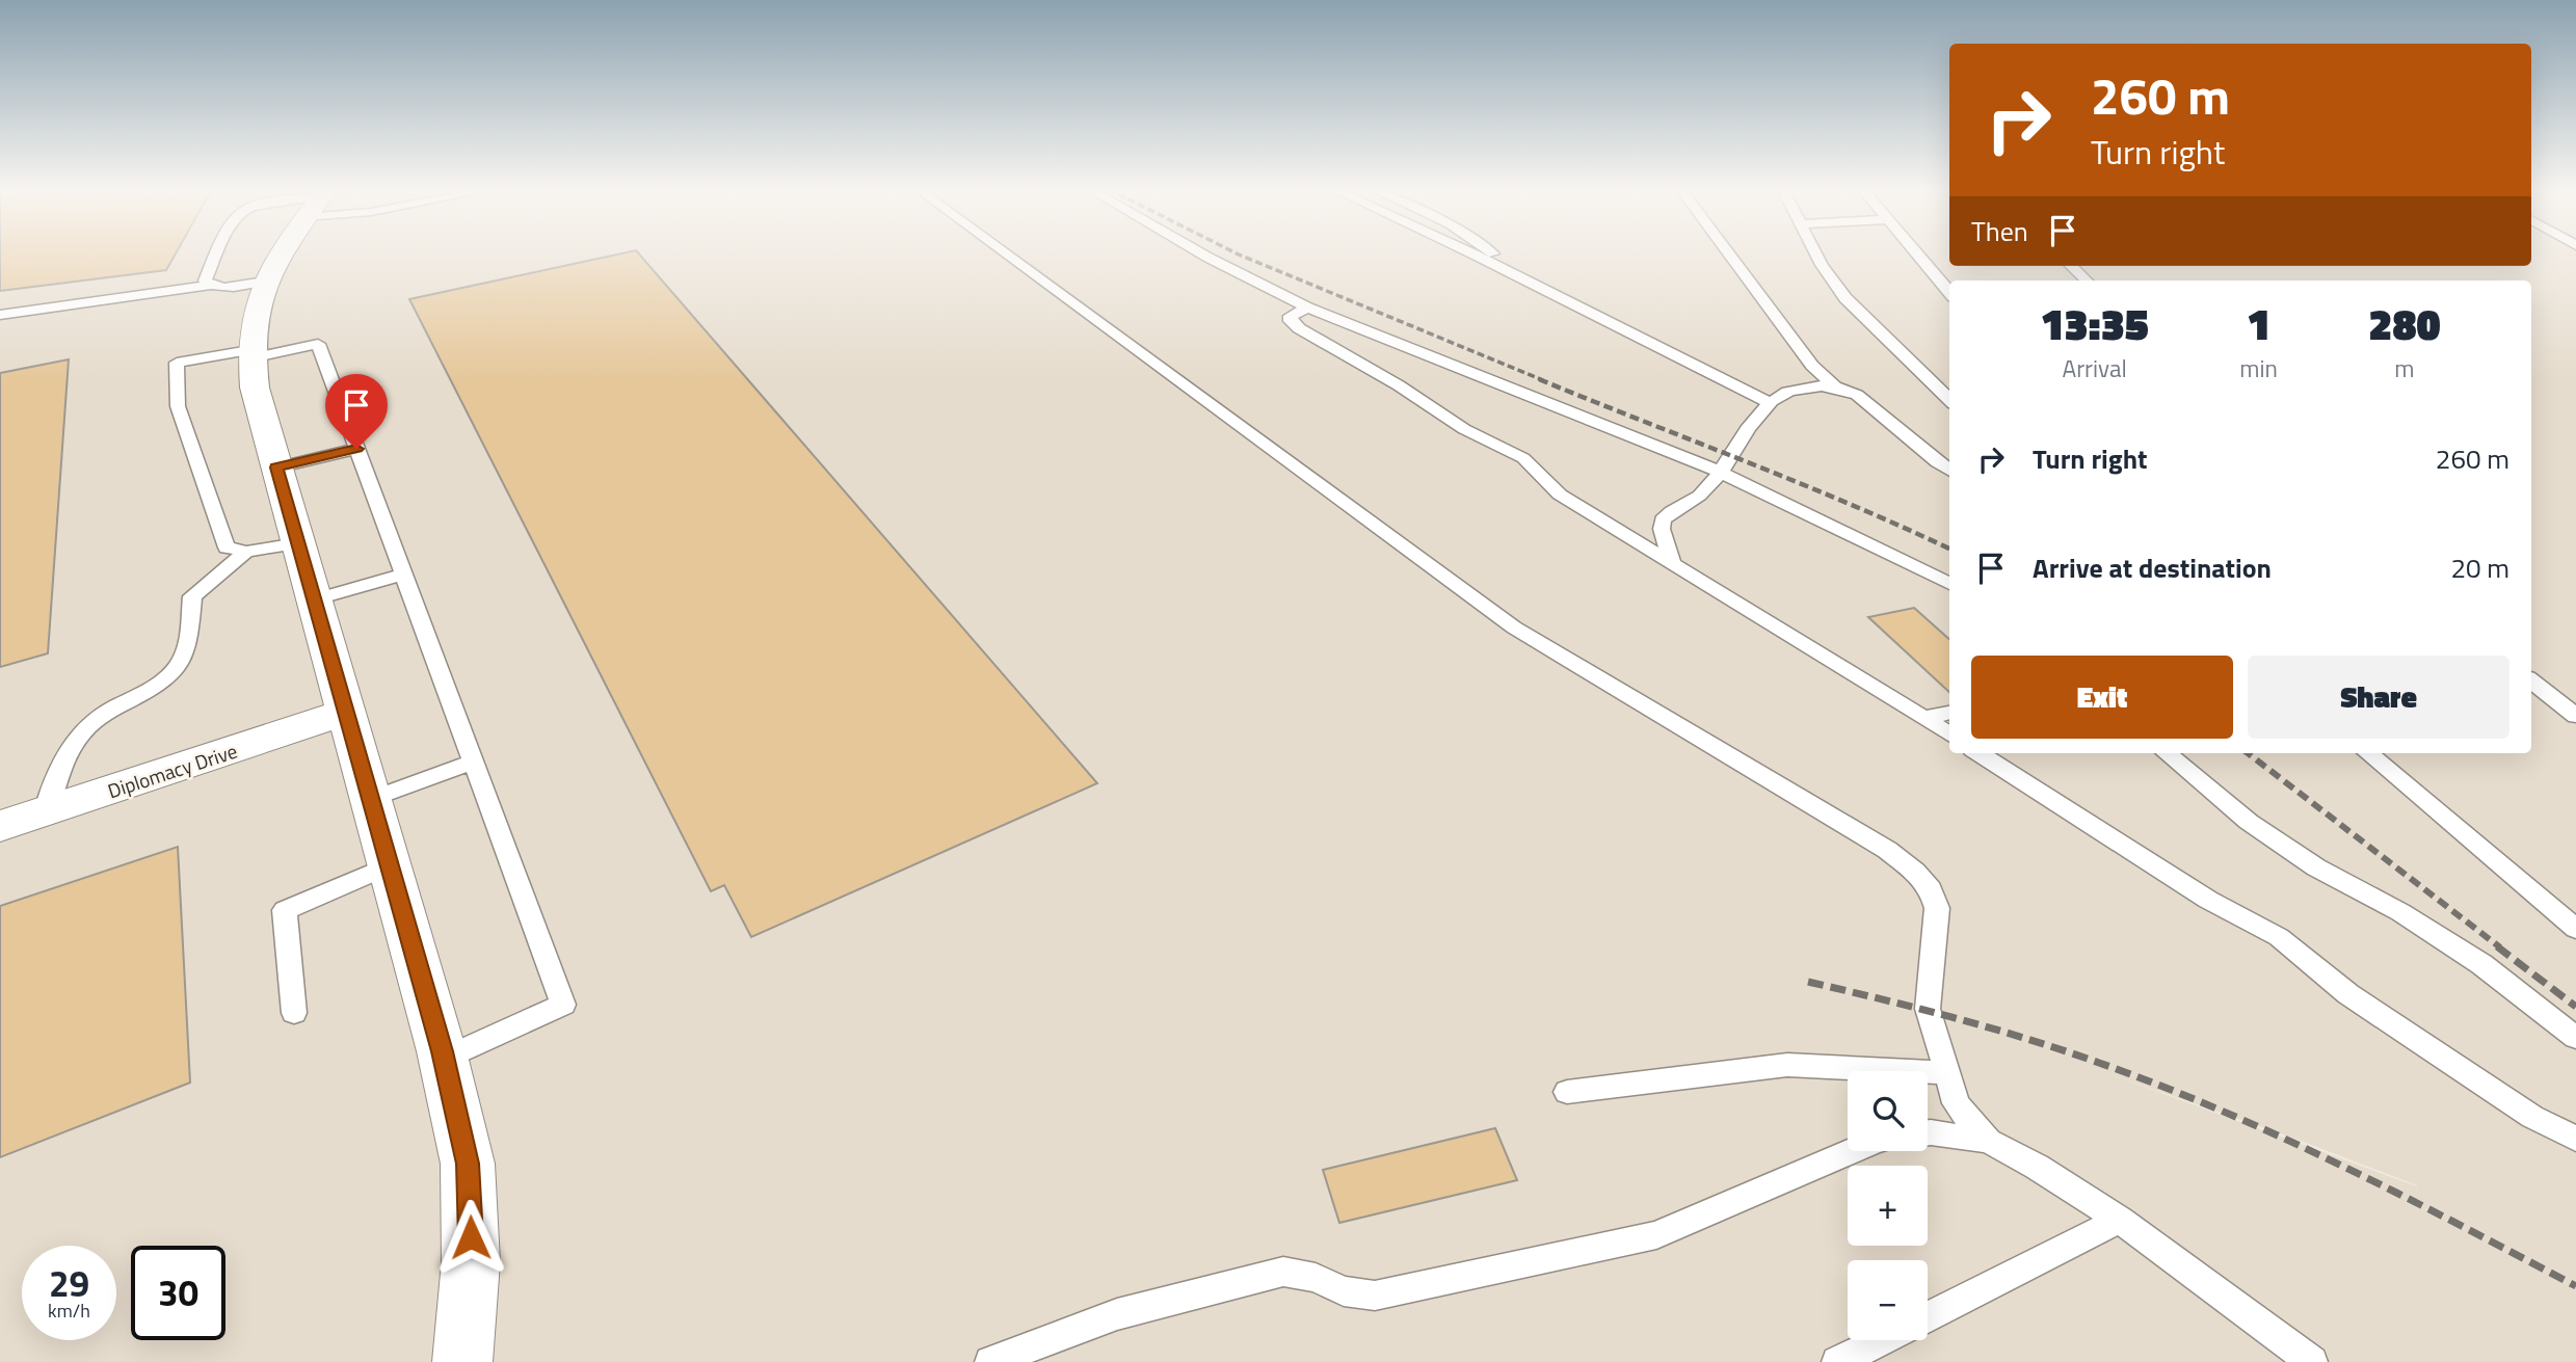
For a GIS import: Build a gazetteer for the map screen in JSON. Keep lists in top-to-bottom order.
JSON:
{
  "streets": {
    "street": ["Diplomacy Drive"]
  },
  "page": {
    "turn": ["260 m", "Turn right"],
    "then": "Then",
    "eta": [
      "13:35",
      "Arrival",
      "1",
      "min",
      "280",
      "m"
    ],
    "list": [
      {
        "name": "Turn right",
        "value": "260 m"
      },
      {
        "name": "Arrive at destination",
        "value": "20 m"
      }
    ],
    "buttons": ["Exit", "Share"],
    "map_buttons": ["+", "−"],
    "speed": "29 km/h",
    "limit": "30"
  }
}
